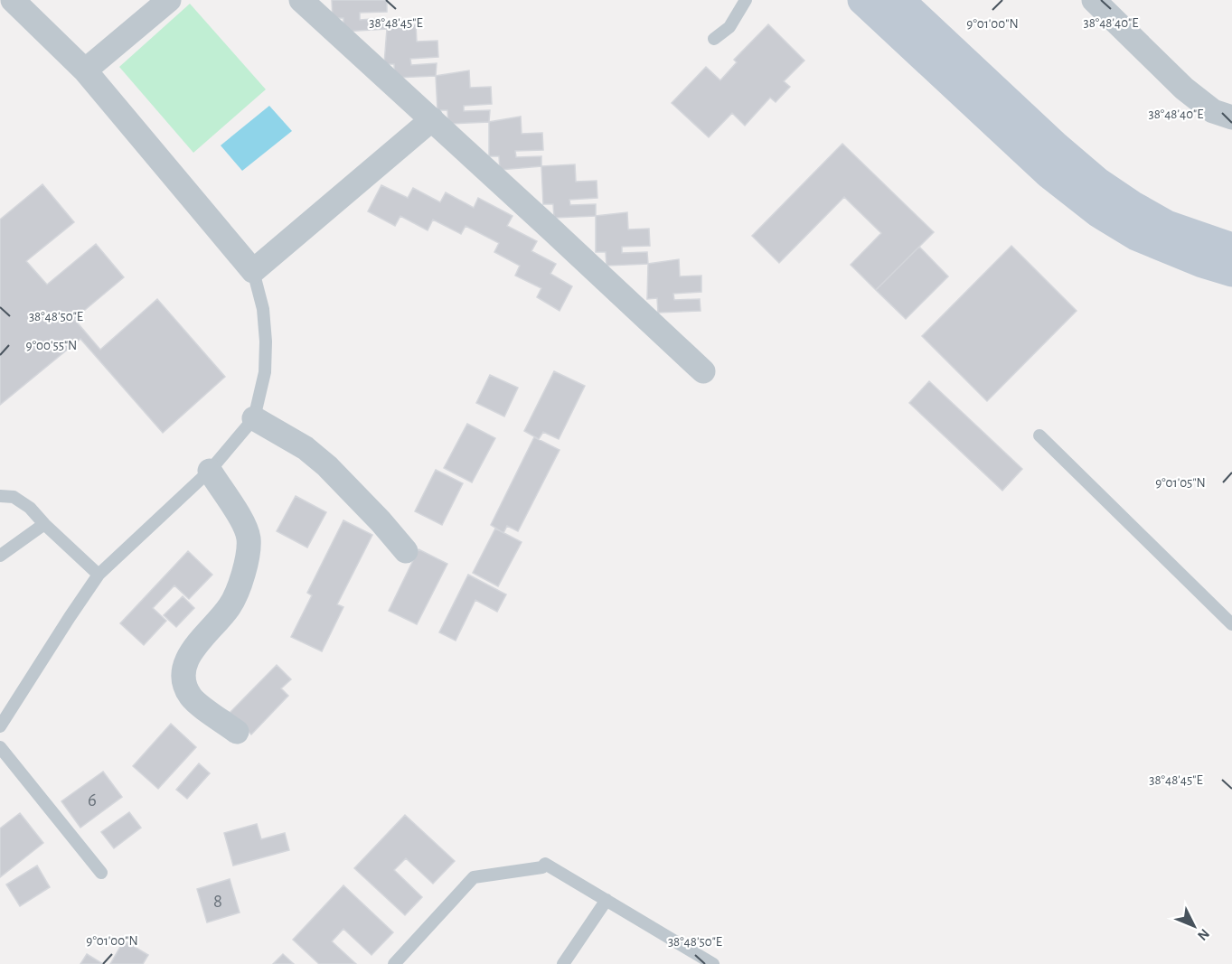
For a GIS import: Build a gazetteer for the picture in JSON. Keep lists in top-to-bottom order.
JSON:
{
  "house_numbers": ["6", "8"],
  "north": "bottom right",
  "coordinates": [
    "38°48'45\"E",
    "38°48'40\"E",
    "9°01'00\"N",
    "38°48'50\"E",
    "9°00'55\"N",
    "9°01'05\"N"
  ]
}
